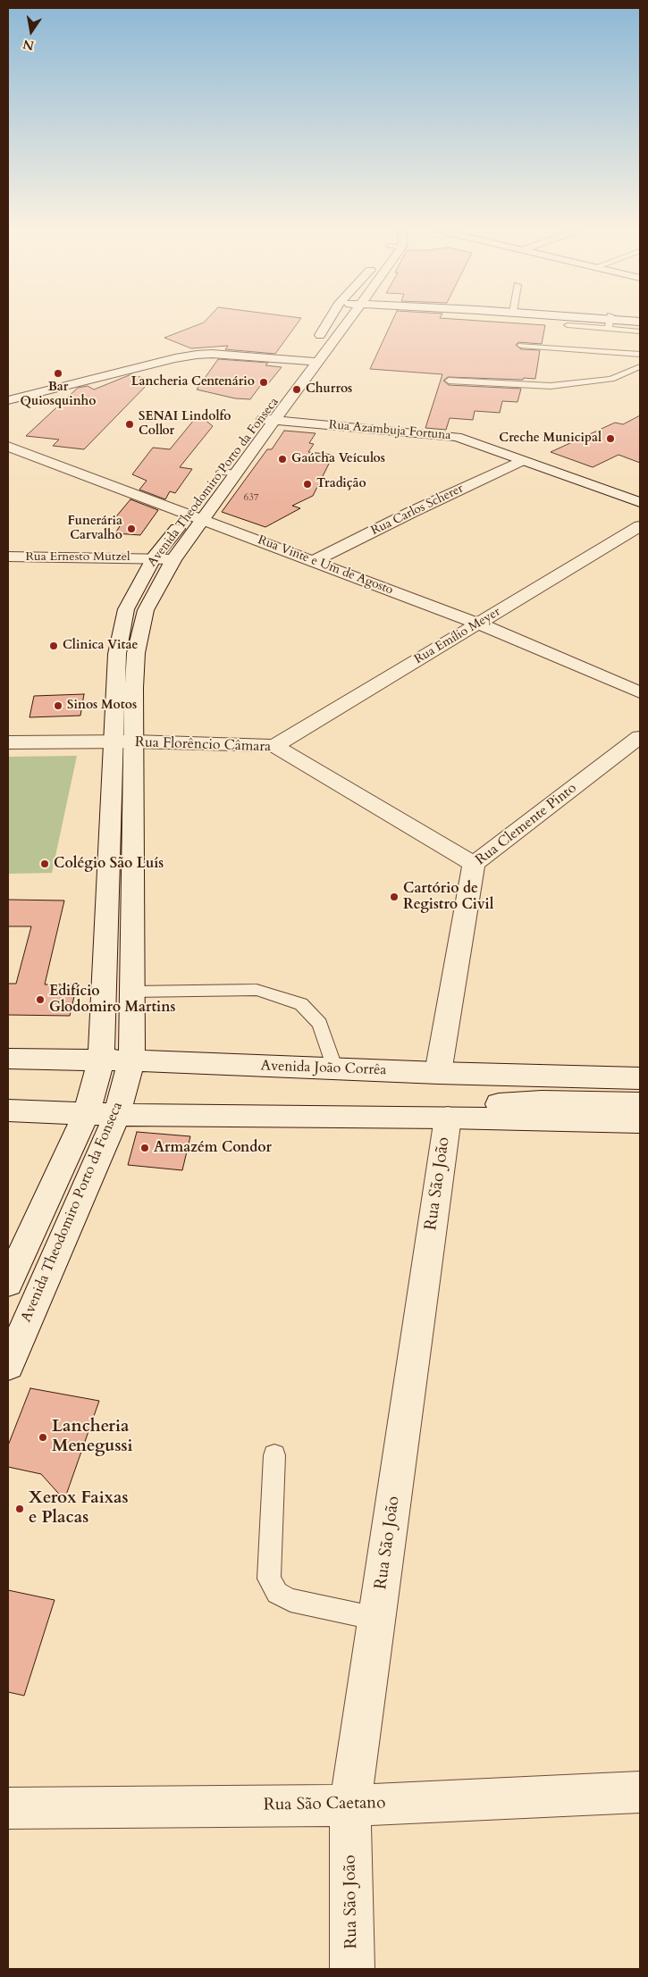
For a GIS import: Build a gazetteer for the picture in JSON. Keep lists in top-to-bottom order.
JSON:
{
  "streets": {
    "street": [
      "Rua Azambuja Fortuna",
      "Avenida Theodomiro Porto da Fonseca",
      "Rua Carlos Scherer",
      "Rua Ernesto Mutzel",
      "Rua Vinte e Um de Agosto",
      "Rua Emílio Meyer",
      "Rua Florêncio Câmara",
      "Rua Clemente Pinto",
      "Avenida João Corrêa",
      "Rua São João",
      "Rua São Caetano"
    ]
  },
  "crossings": [
    ["Rua Azambuja Fortuna", "Avenida Theodomiro Porto da Fonseca"],
    ["Rua Azambuja Fortuna", "Rua Carlos Scherer"],
    ["Avenida Theodomiro Porto da Fonseca", "Rua Ernesto Mutzel"],
    ["Avenida Theodomiro Porto da Fonseca", "Rua Vinte e Um de Agosto"],
    ["Avenida Theodomiro Porto da Fonseca", "Rua Florêncio Câmara"],
    ["Avenida Theodomiro Porto da Fonseca", "Avenida João Corrêa"],
    ["Rua Carlos Scherer", "Rua Vinte e Um de Agosto"],
    ["Rua Vinte e Um de Agosto", "Rua Emílio Meyer"],
    ["Rua Emílio Meyer", "Rua Florêncio Câmara"],
    ["Rua Florêncio Câmara", "Rua Clemente Pinto"],
    ["Rua Clemente Pinto", "Avenida João Corrêa"],
    ["Rua São João", "Rua São Caetano"]
  ],
  "places": [
    "Bar Quiosquinho",
    "Lancheria Centenário",
    "Churros",
    "SENAI Lindolfo Collor",
    "Creche Municipal",
    "Gaúcha Veículos",
    "Tradição",
    "Funerária Carvalho",
    "Clinica Vitae",
    "Sinos Motos",
    "Colégio São Luís",
    "Cartório de Registro Civil",
    "Edifício Glodomiro Martins",
    "Armazém Condor",
    "Lancheria Menegussi",
    "Xerox Faixas e Placas"
  ],
  "house_numbers": ["637"],
  "north": "bottom"
}
